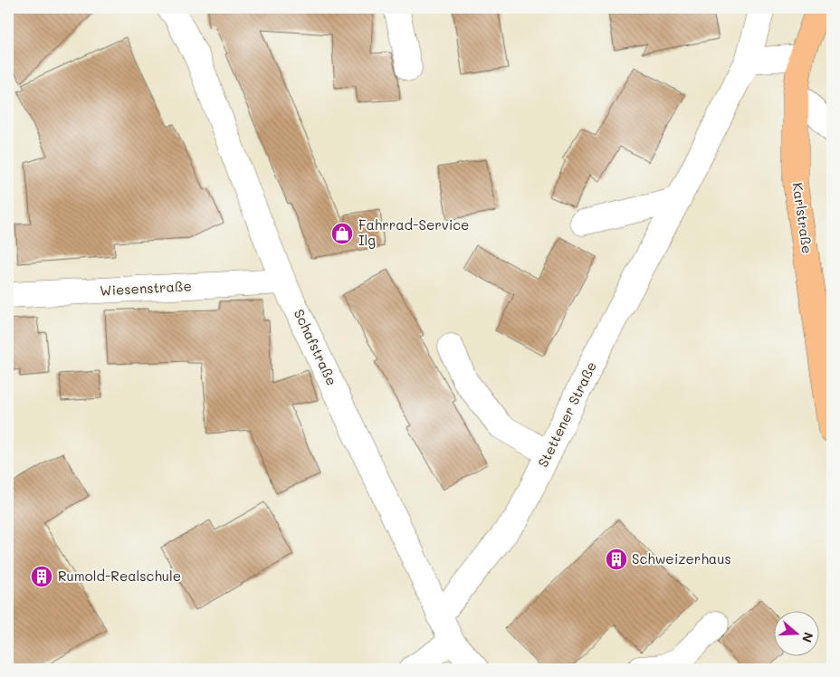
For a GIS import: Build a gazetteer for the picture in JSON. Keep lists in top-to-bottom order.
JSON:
{
  "streets": {
    "main road": ["Karlstraße"],
    "street": ["Wiesenstraße", "Schafstraße", "Stettener Straße"]
  },
  "crossings": [
    ["Wiesenstraße", "Schafstraße"],
    ["Schafstraße", "Stettener Straße"]
  ],
  "places": {
    "shop": ["Fahrrad-Service Ilg"],
    "building": ["Schweizerhaus", "Rumold-Realschule"]
  },
  "north": "right"
}
